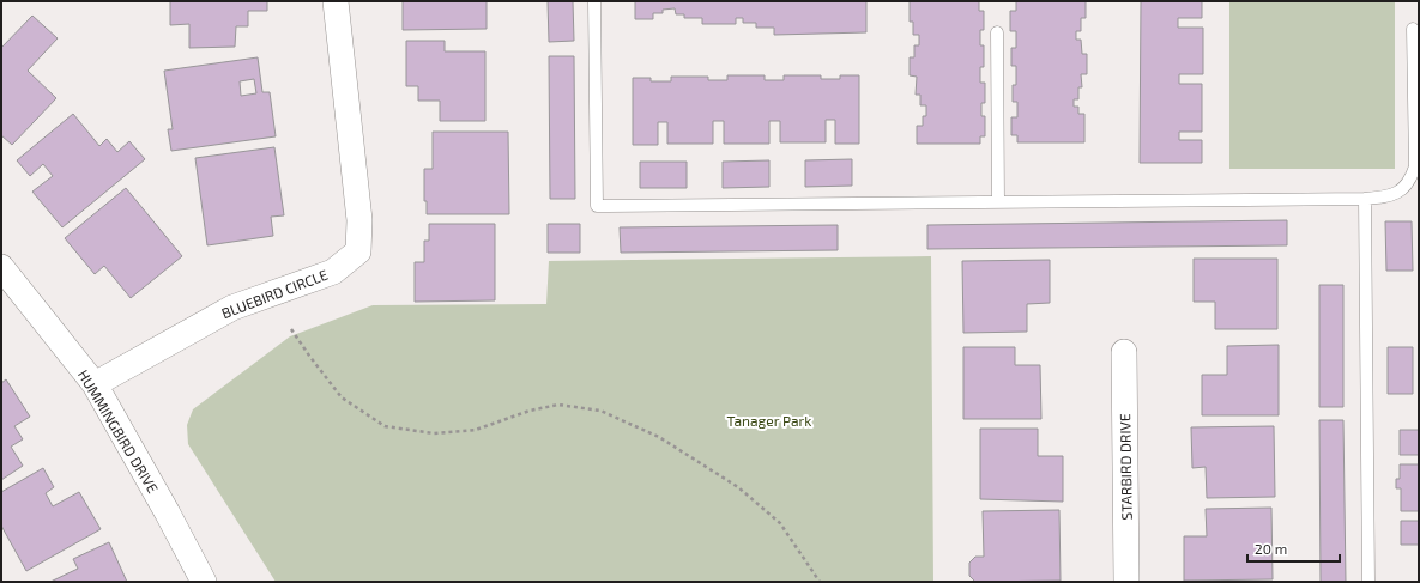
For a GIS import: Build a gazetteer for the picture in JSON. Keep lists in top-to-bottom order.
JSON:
{
  "streets": {
    "street": ["BLUEBIRD CIRCLE", "HUMMINGBIRD DRIVE", "STARBIRD DRIVE"]
  },
  "crossings": [
    ["BLUEBIRD CIRCLE", "HUMMINGBIRD DRIVE"]
  ],
  "parks": ["Tanager Park"],
  "scale_bar": "20 m"
}
